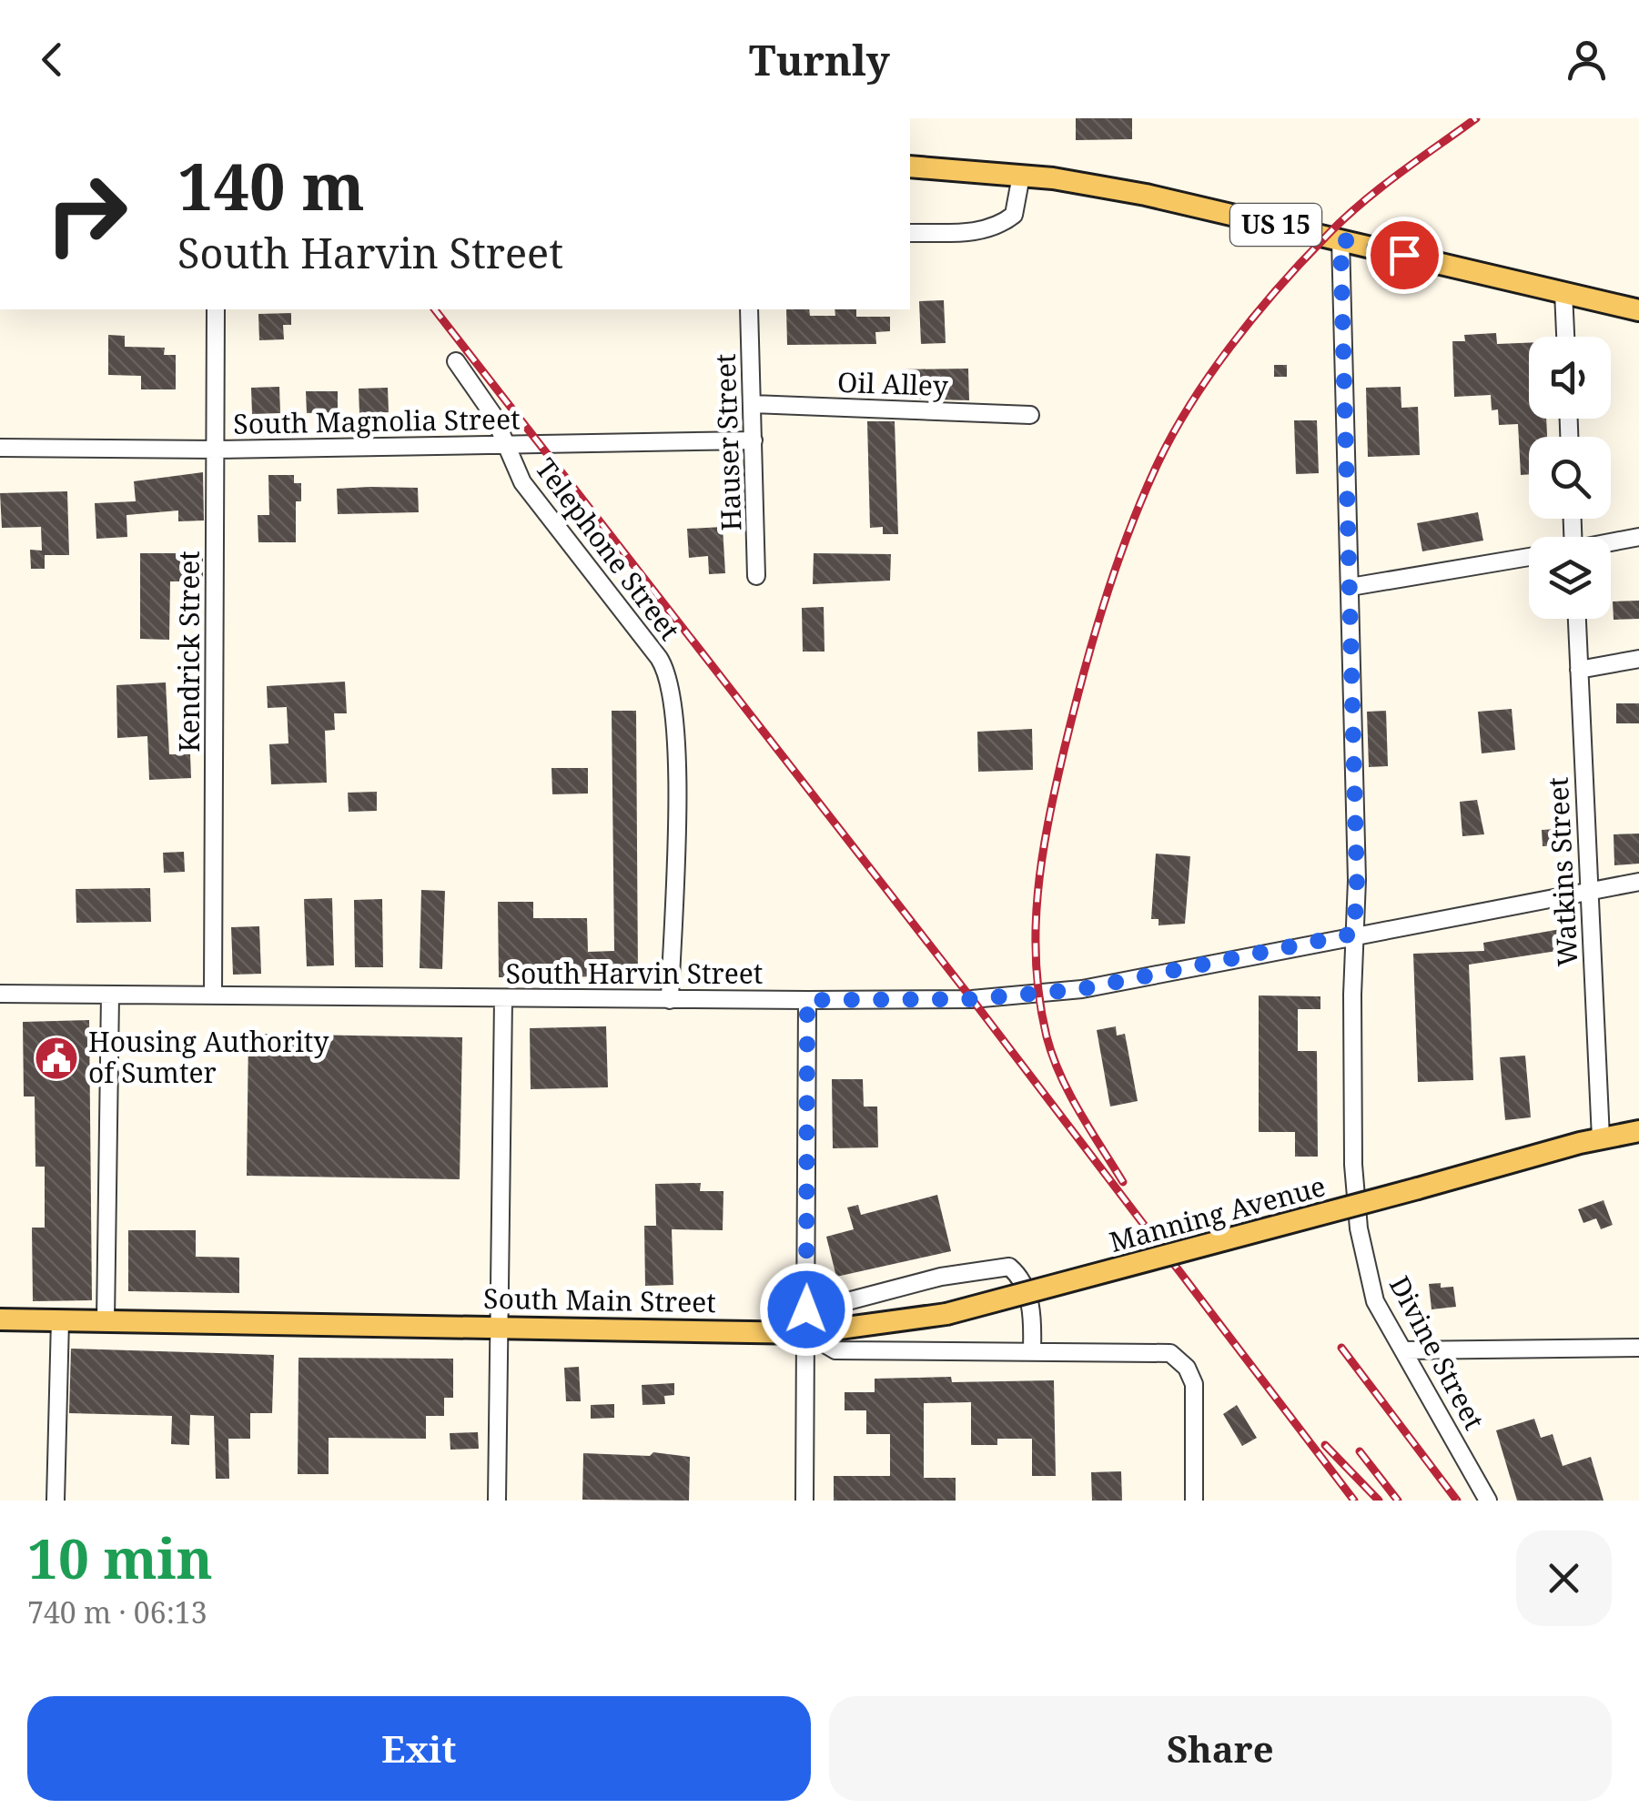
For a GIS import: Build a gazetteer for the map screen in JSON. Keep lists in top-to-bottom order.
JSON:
{
  "streets": {
    "main road": ["US 15", "Manning Avenue", "South Main Street"],
    "street": [
      "Oil Alley",
      "South Magnolia Street",
      "Hauser Street",
      "Telephone Street",
      "Kendrick Street",
      "Watkins Street",
      "South Harvin Street",
      "Divine Street"
    ]
  },
  "crossings": [
    ["US 15", "Divine Street"],
    ["Oil Alley", "Hauser Street"],
    ["South Magnolia Street", "Hauser Street"],
    ["South Magnolia Street", "Telephone Street"],
    ["South Magnolia Street", "Kendrick Street"],
    ["Telephone Street", "South Harvin Street"],
    ["Kendrick Street", "South Harvin Street"],
    ["Watkins Street", "South Harvin Street"],
    ["Watkins Street", "Manning Avenue"],
    ["South Harvin Street", "Divine Street"],
    ["Manning Avenue", "South Main Street"]
  ],
  "places": {
    "public building": ["Housing Authority of Sumter"]
  },
  "page": {
    "header": "Turnly",
    "turn": ["140 m", "South Harvin Street"],
    "heading": ["10 min", "740 m · 06:13"],
    "buttons": ["Exit", "Share"]
  }
}
